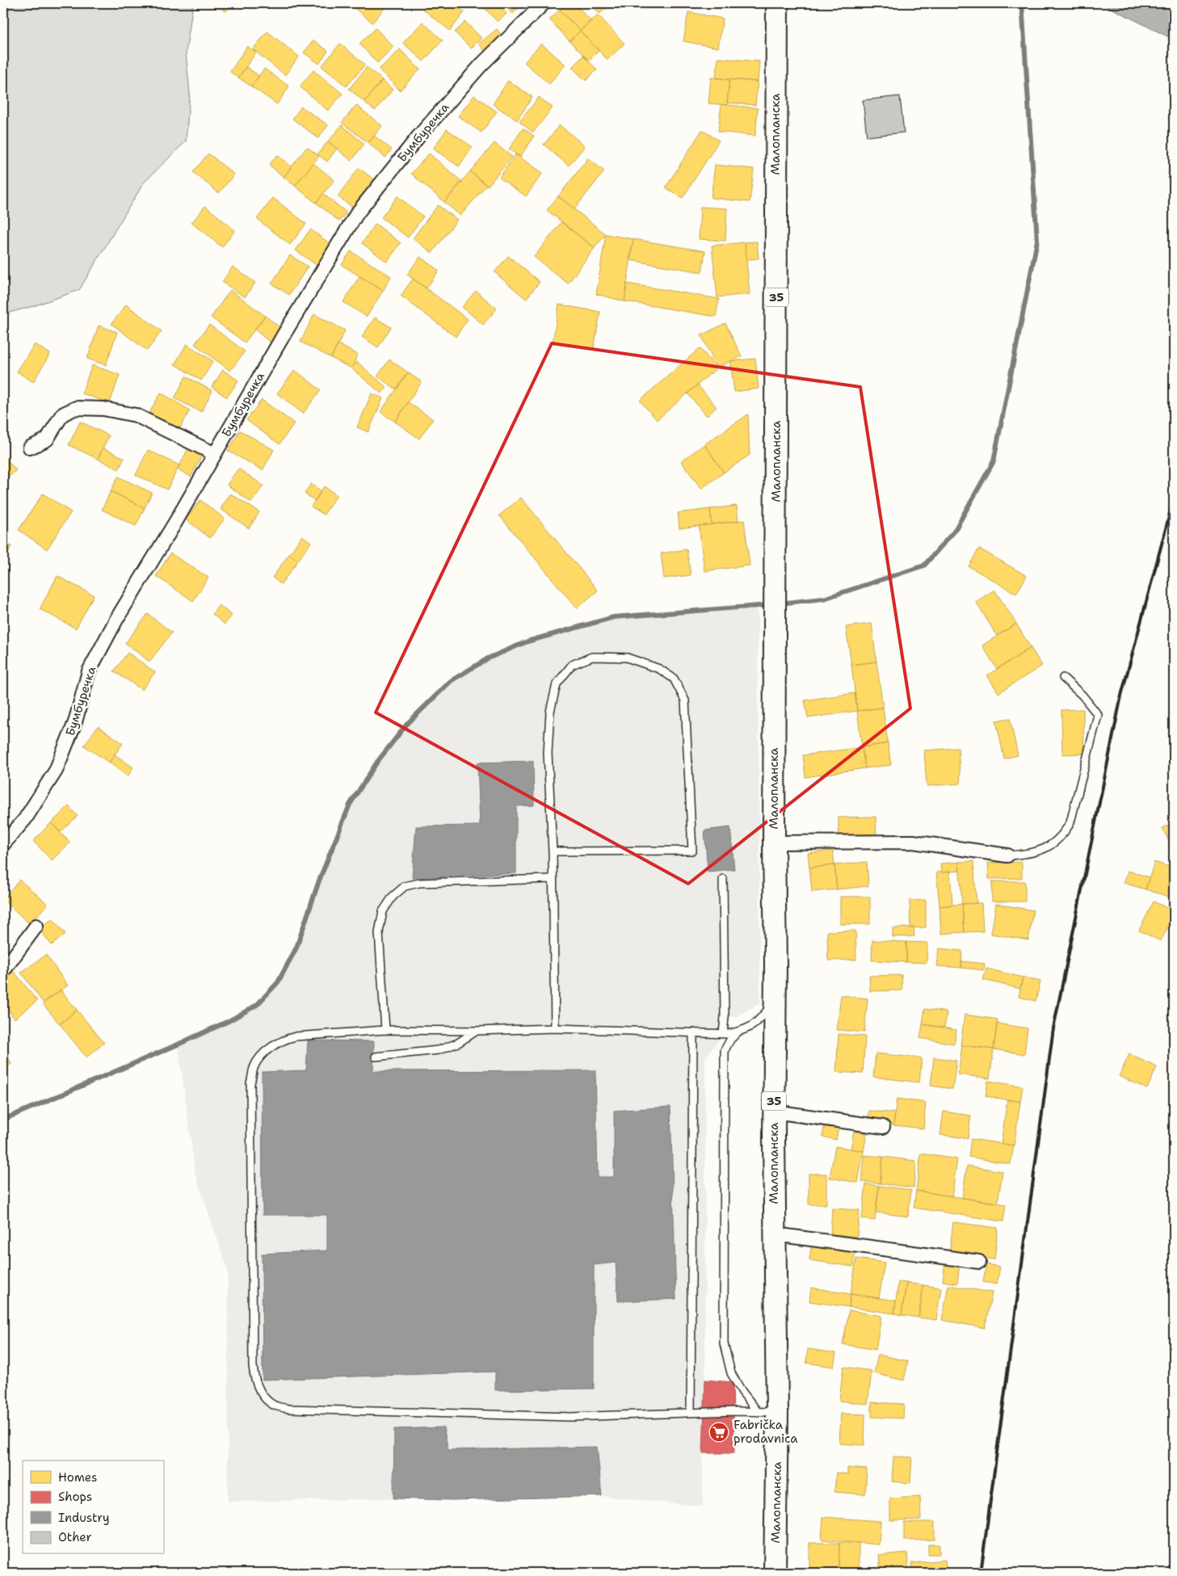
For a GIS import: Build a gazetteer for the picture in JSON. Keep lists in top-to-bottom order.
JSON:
{
  "streets": {
    "main road": ["Малопланска", "35"],
    "street": ["Бумбуречка"]
  },
  "places": {
    "supermarket": ["Fabrička prodavnica"]
  },
  "legend": [
    "Homes",
    "Shops",
    "Industry",
    "Other"
  ]
}
